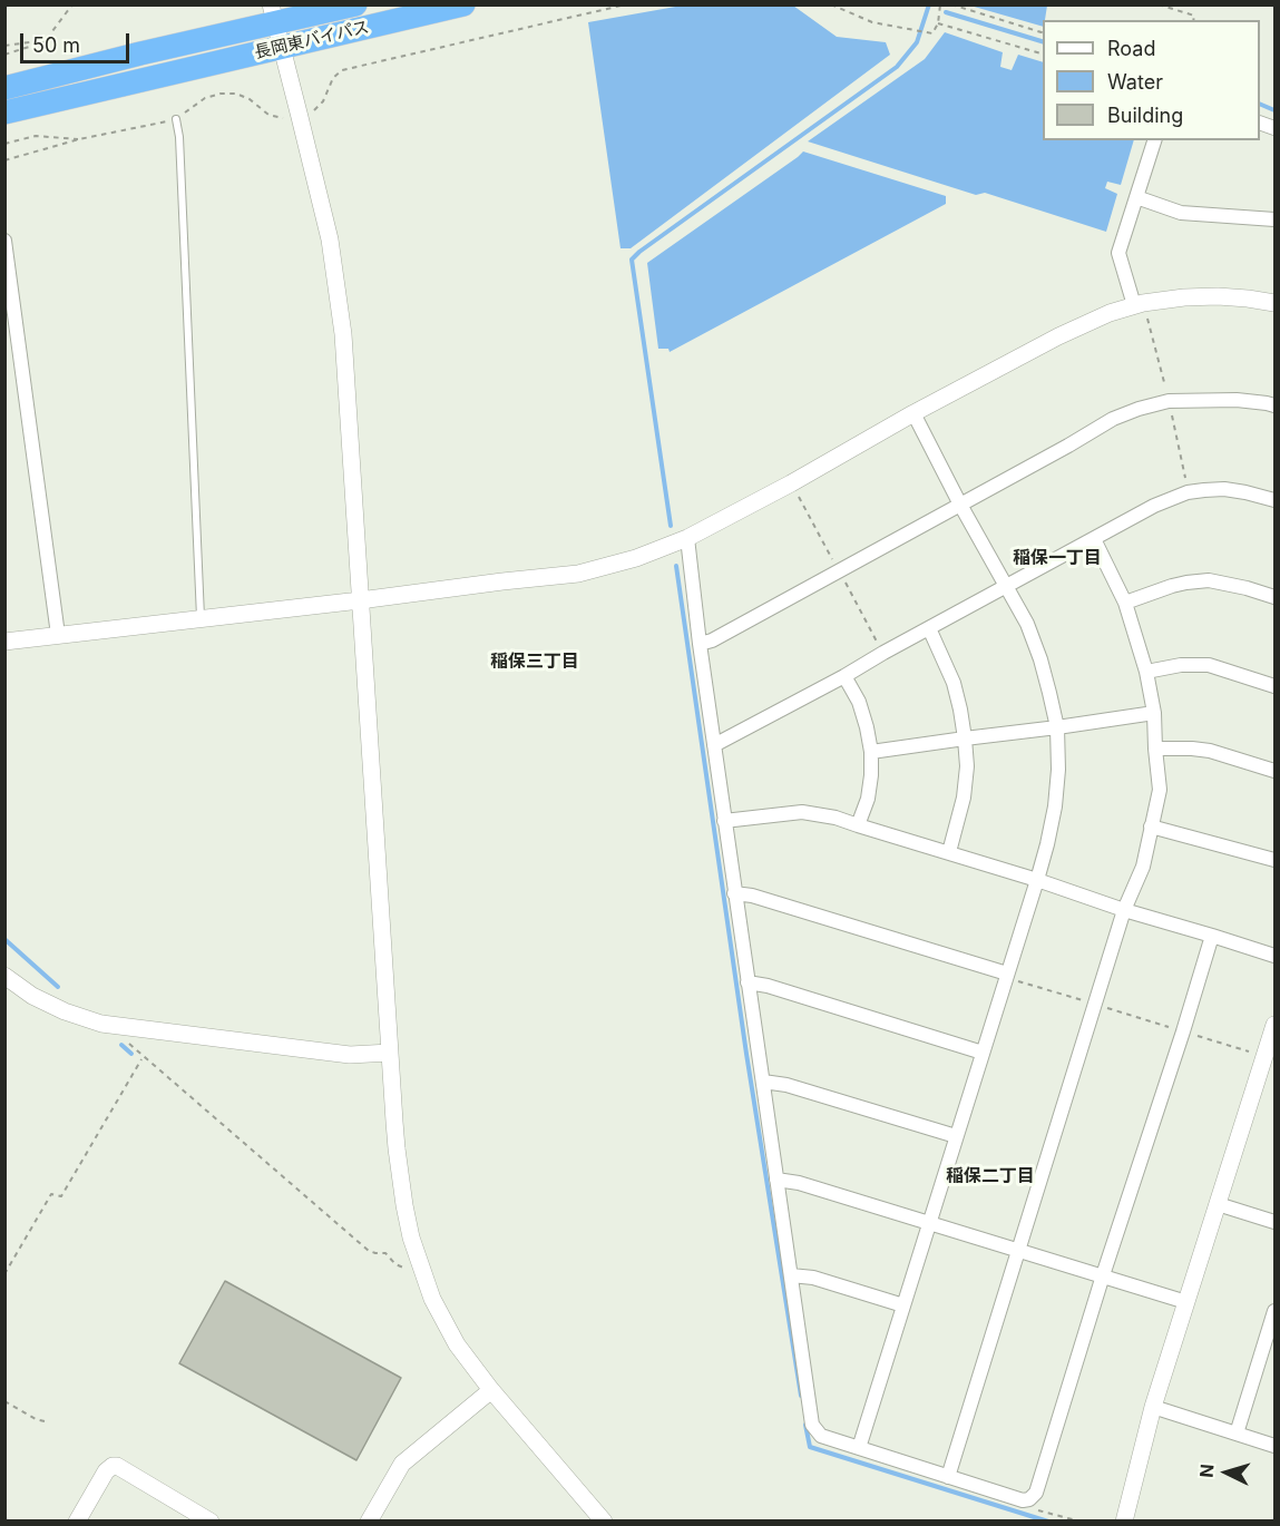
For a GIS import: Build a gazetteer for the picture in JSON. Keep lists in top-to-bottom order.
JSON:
{
  "streets": {
    "highway": ["長岡東バイパス"]
  },
  "districts": ["稲保一丁目", "稲保三丁目", "稲保二丁目"],
  "legend": ["Road", "Water", "Building"],
  "scale_bar": "50 m",
  "north": "left"
}
